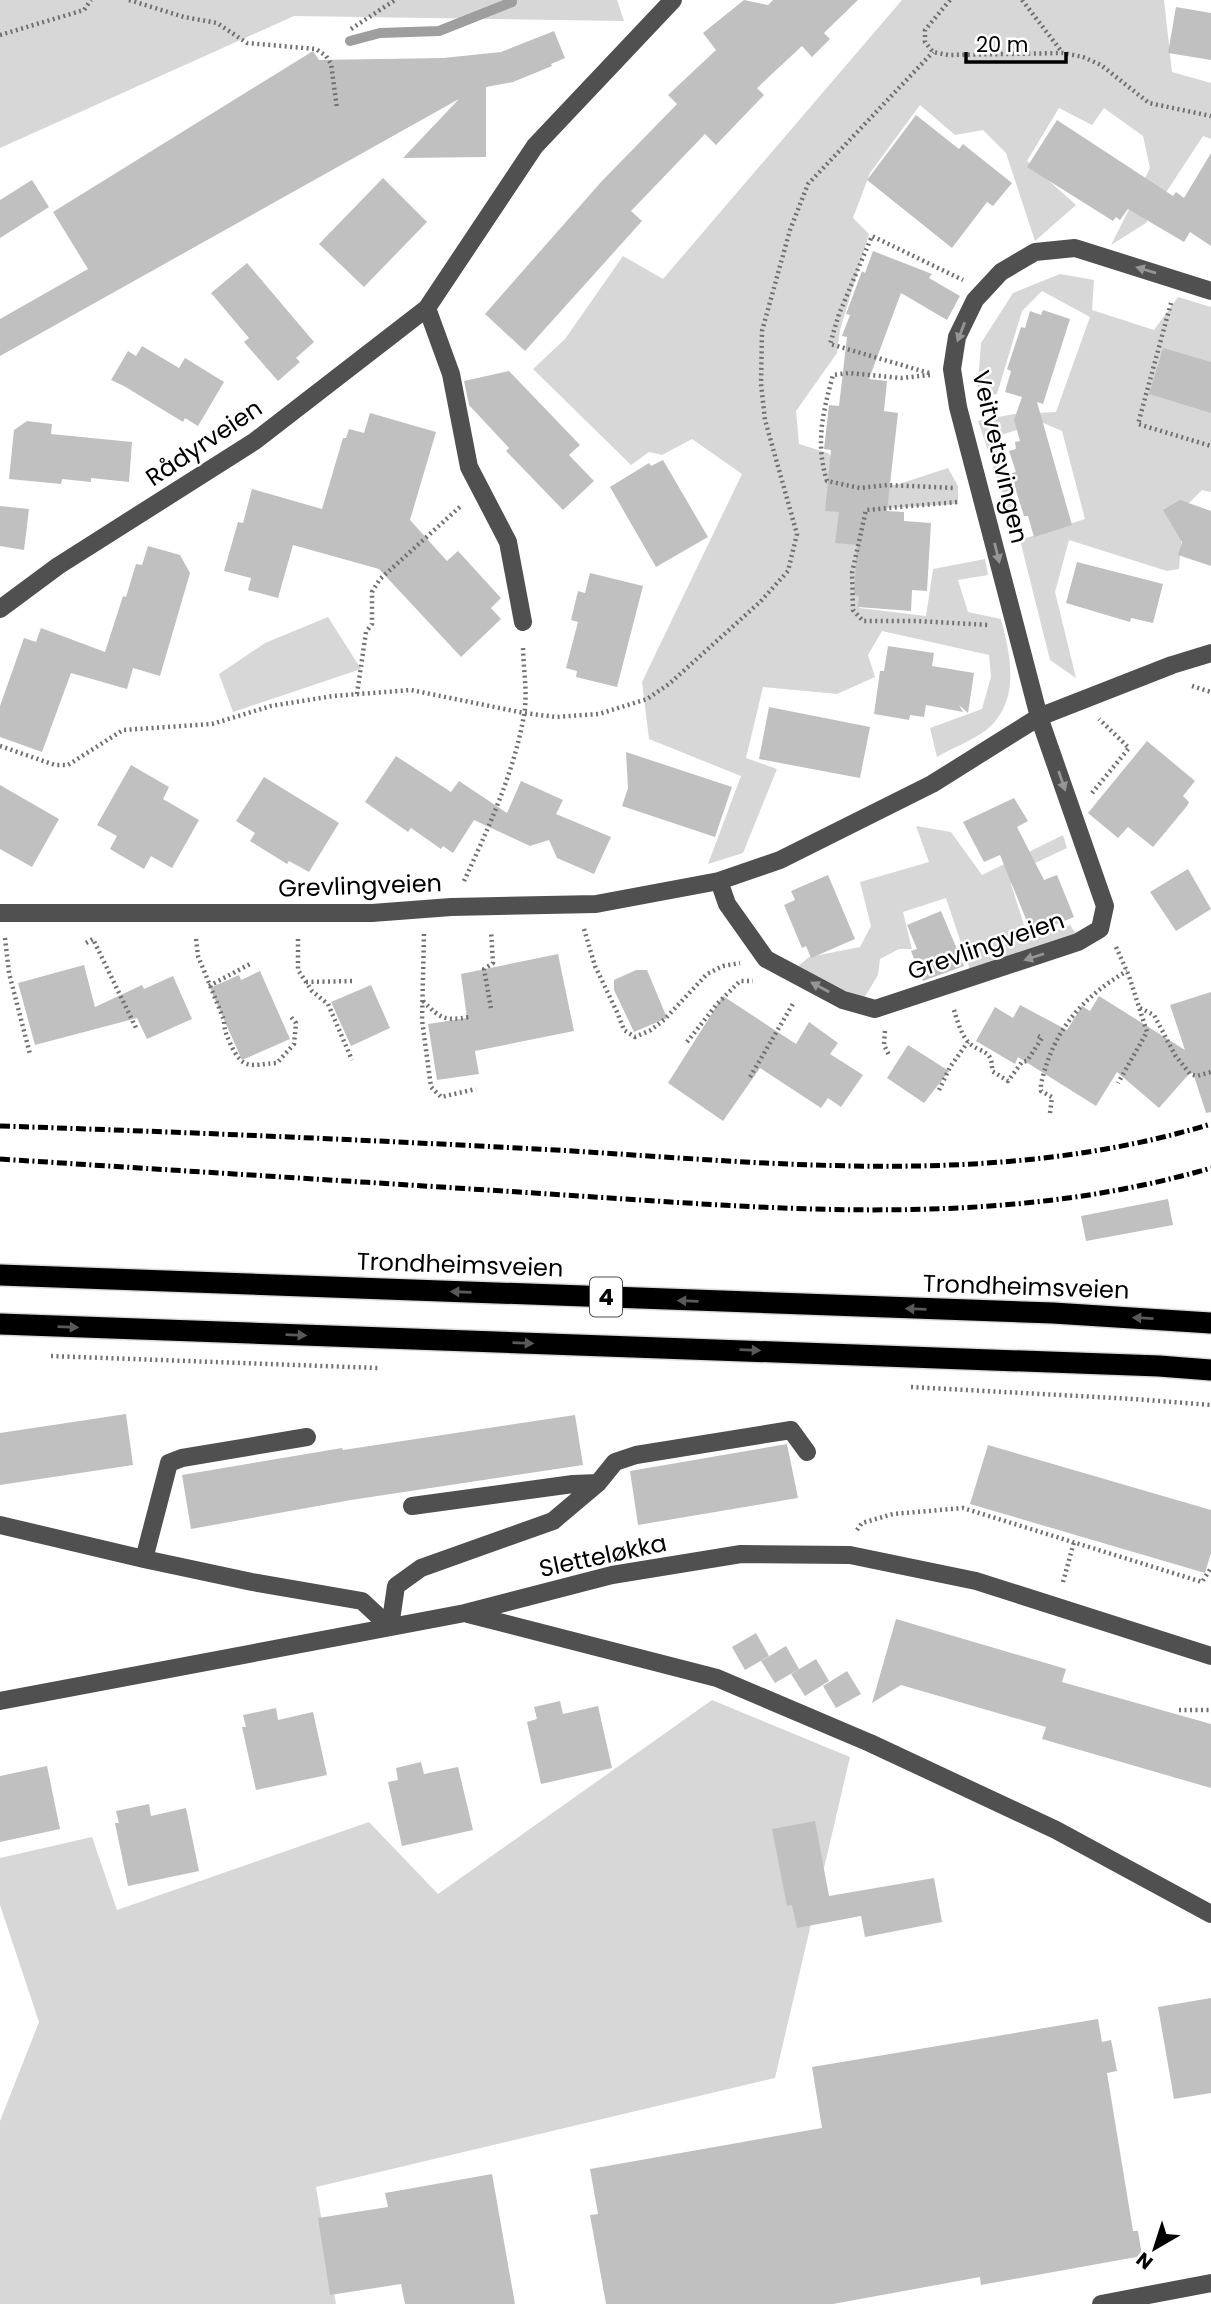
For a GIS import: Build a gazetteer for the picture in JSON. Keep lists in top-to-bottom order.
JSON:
{
  "streets": {
    "highway": ["Trondheimsveien", "4"],
    "street": [
      "Rådyrveien",
      "Veitvetsvingen",
      "Grevlingveien",
      "Sletteløkka"
    ]
  },
  "crossings": [
    ["Veitvetsvingen", "Grevlingveien"]
  ],
  "scale_bar": "20 m",
  "north": "bottom left"
}
